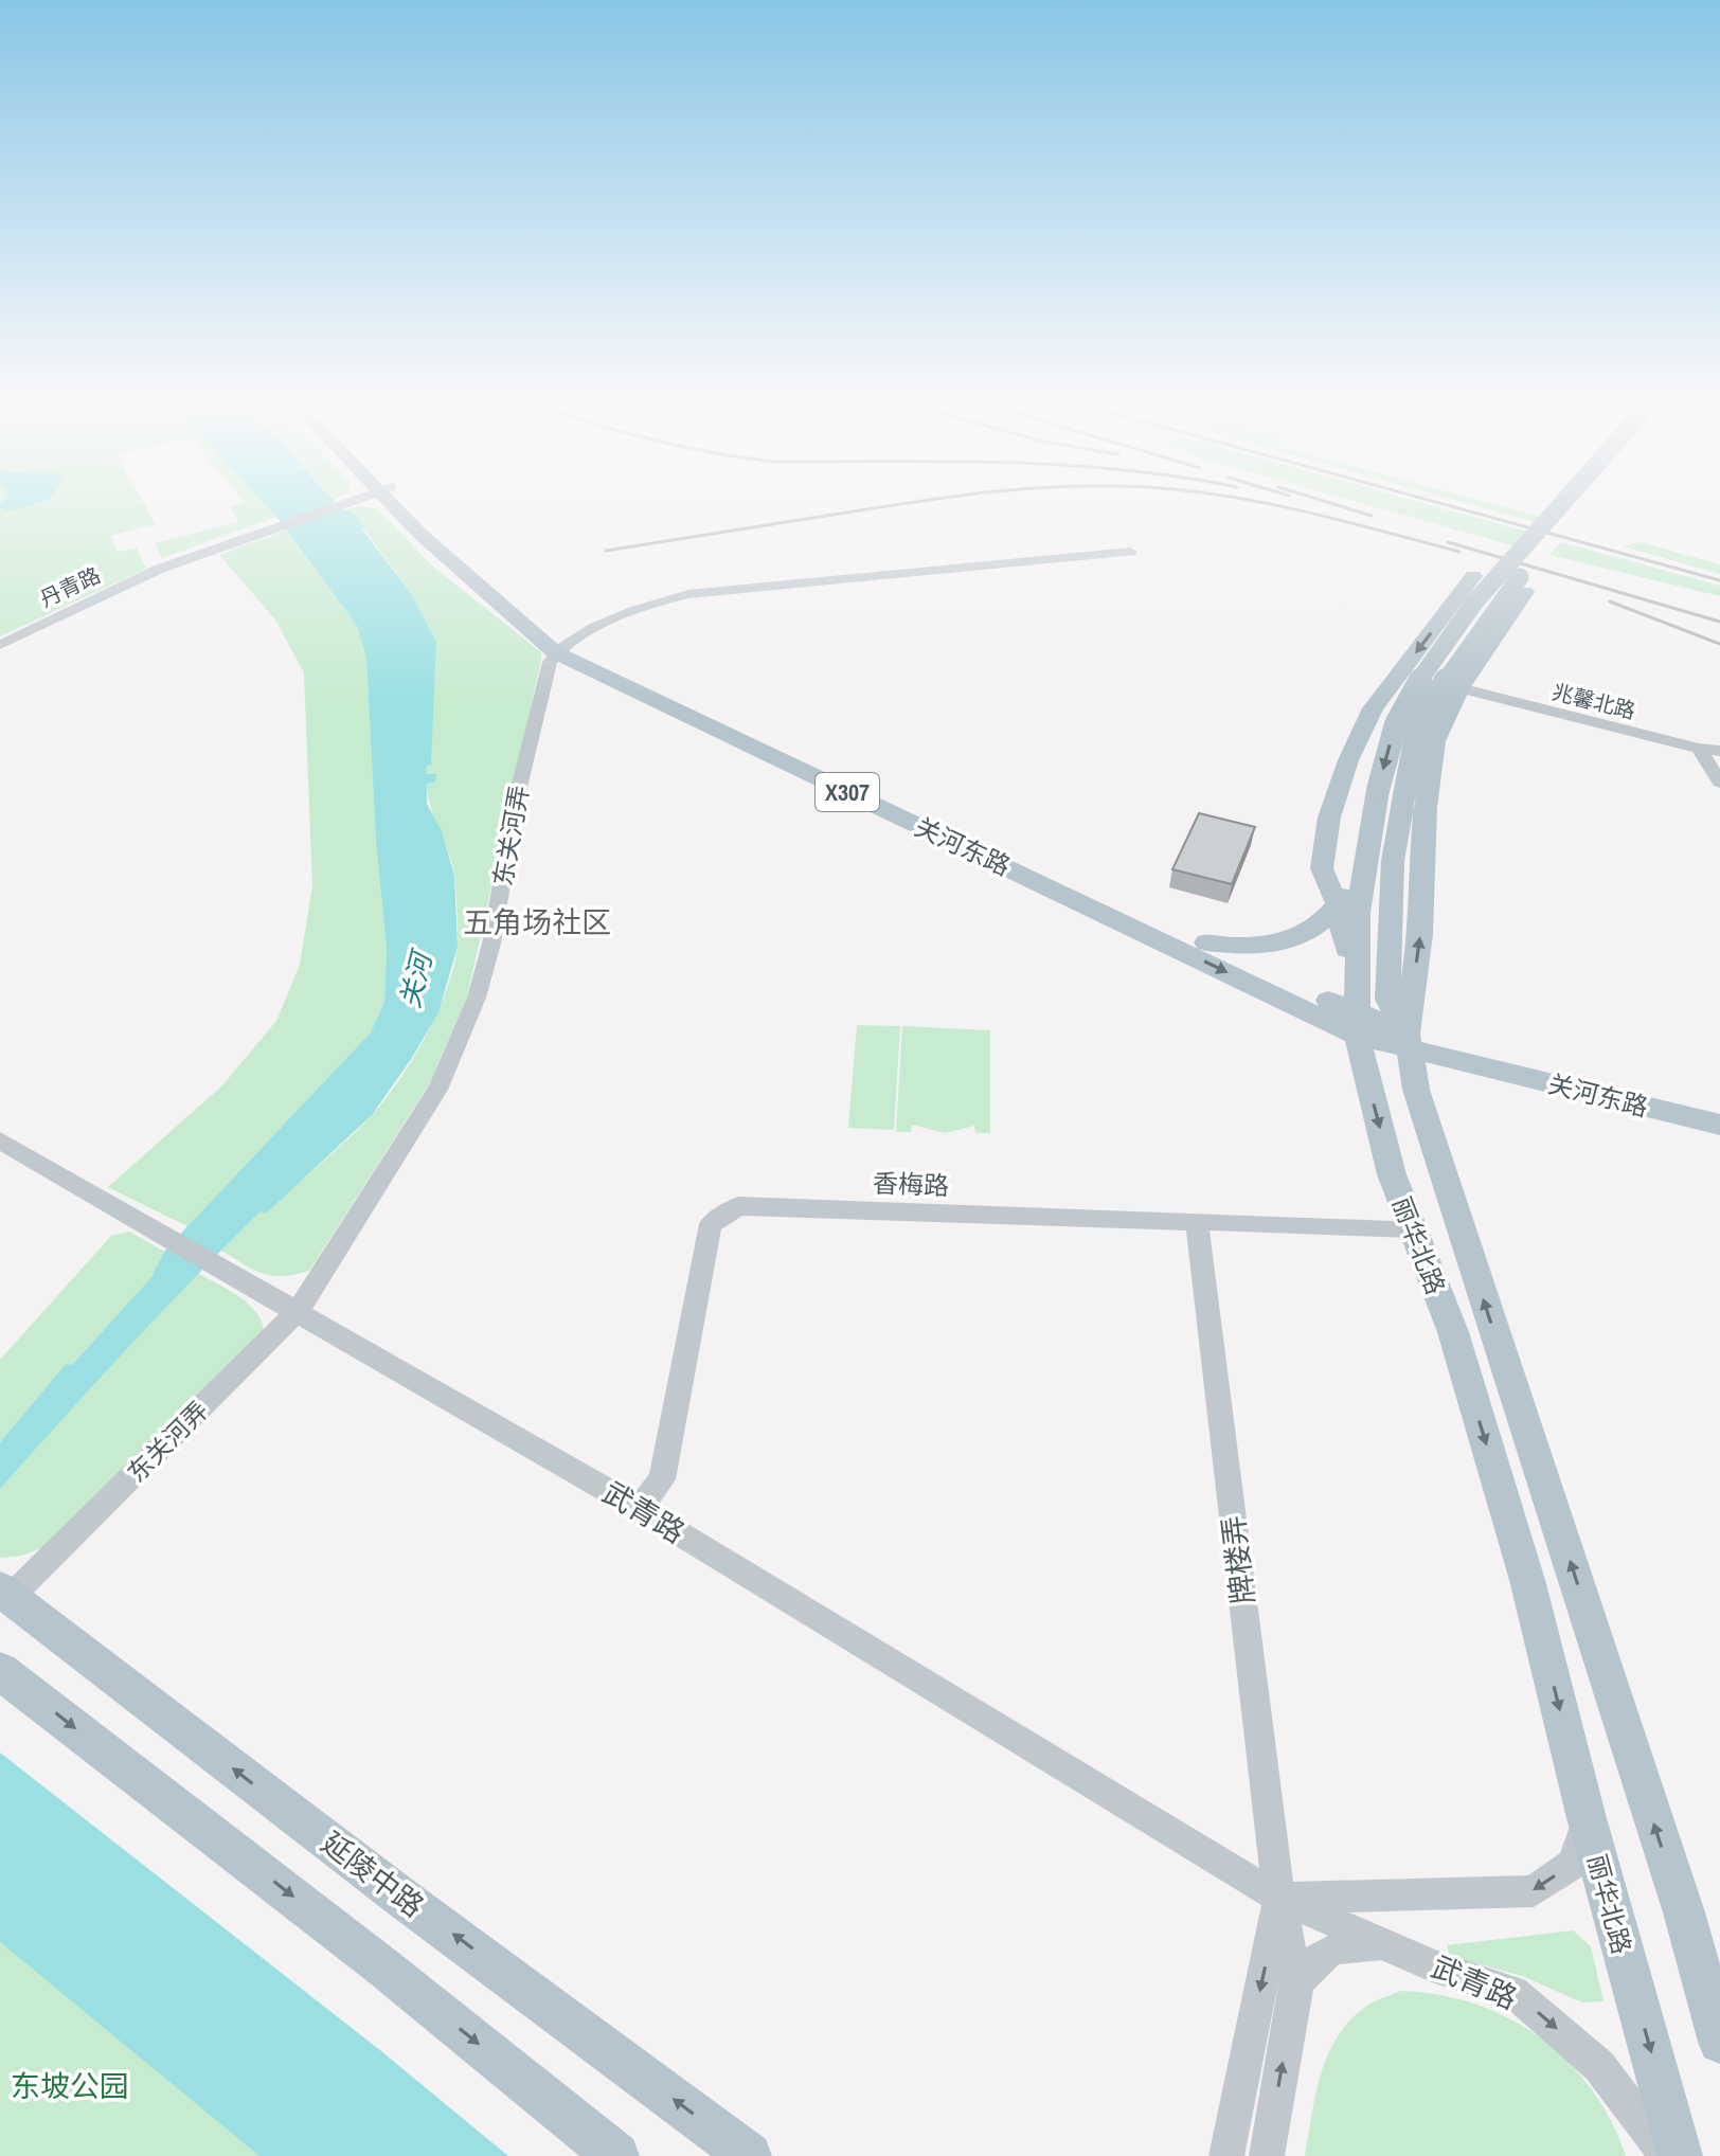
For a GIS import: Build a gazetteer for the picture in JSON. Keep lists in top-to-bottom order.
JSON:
{
  "streets": {
    "main road": [
      "X307",
      "关河东路",
      "丽华北路",
      "延陵中路"
    ],
    "street": [
      "丹青路",
      "兆馨北路",
      "东关河弄",
      "香梅路",
      "武青路",
      "牌楼弄"
    ]
  },
  "crossings": [
    ["东关河弄", "关河东路"],
    ["东关河弄", "武青路"],
    ["东关河弄", "延陵中路"],
    ["关河东路", "丽华北路"],
    ["香梅路", "丽华北路"],
    ["香梅路", "武青路"],
    ["香梅路", "牌楼弄"],
    ["武青路", "牌楼弄"]
  ],
  "districts": ["五角场社区"],
  "water": ["关河"],
  "parks": ["东坡公园"]
}
